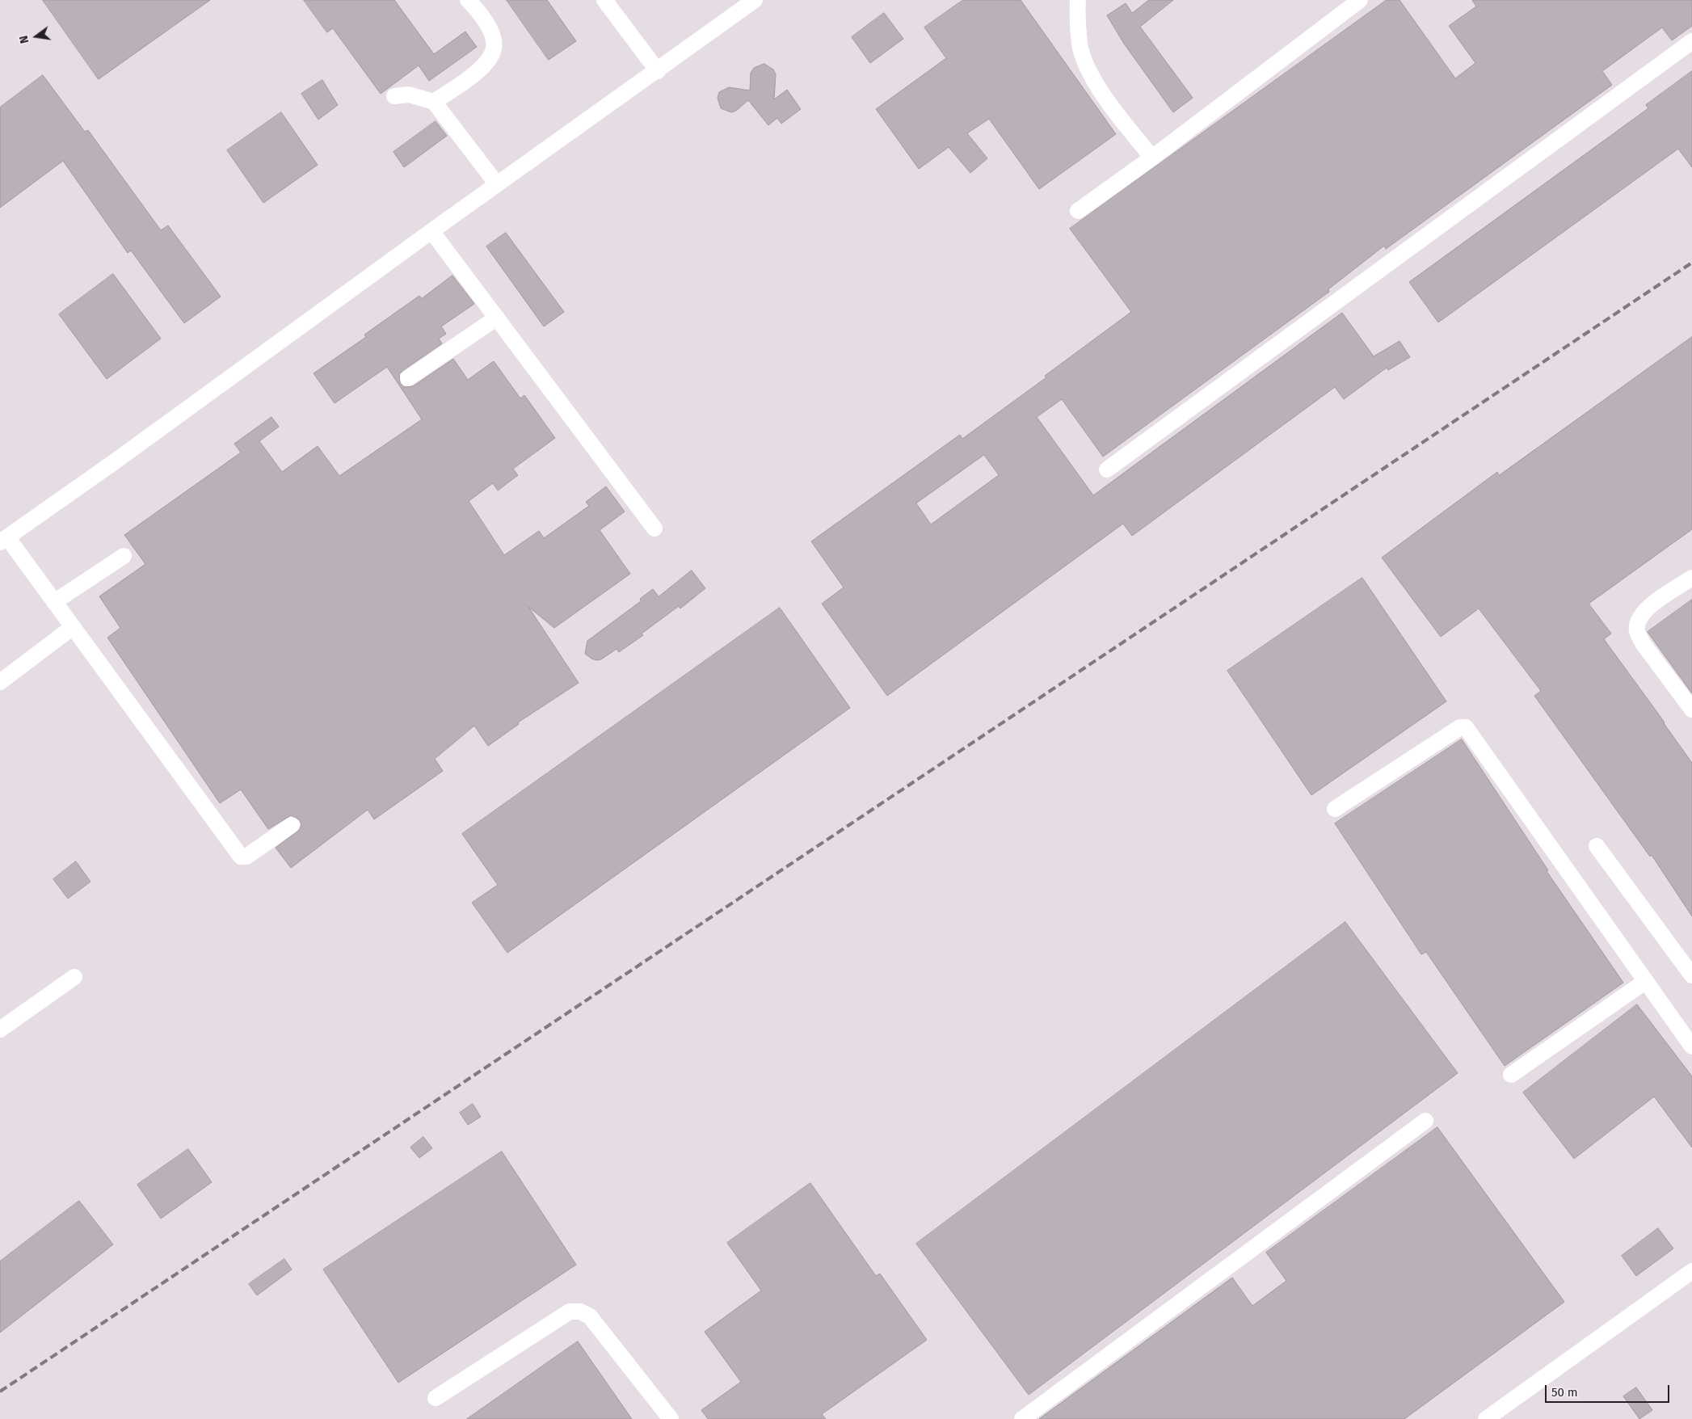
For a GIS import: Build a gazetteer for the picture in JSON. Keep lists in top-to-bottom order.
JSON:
{
  "scale_bar": "50 m",
  "north": "left"
}
